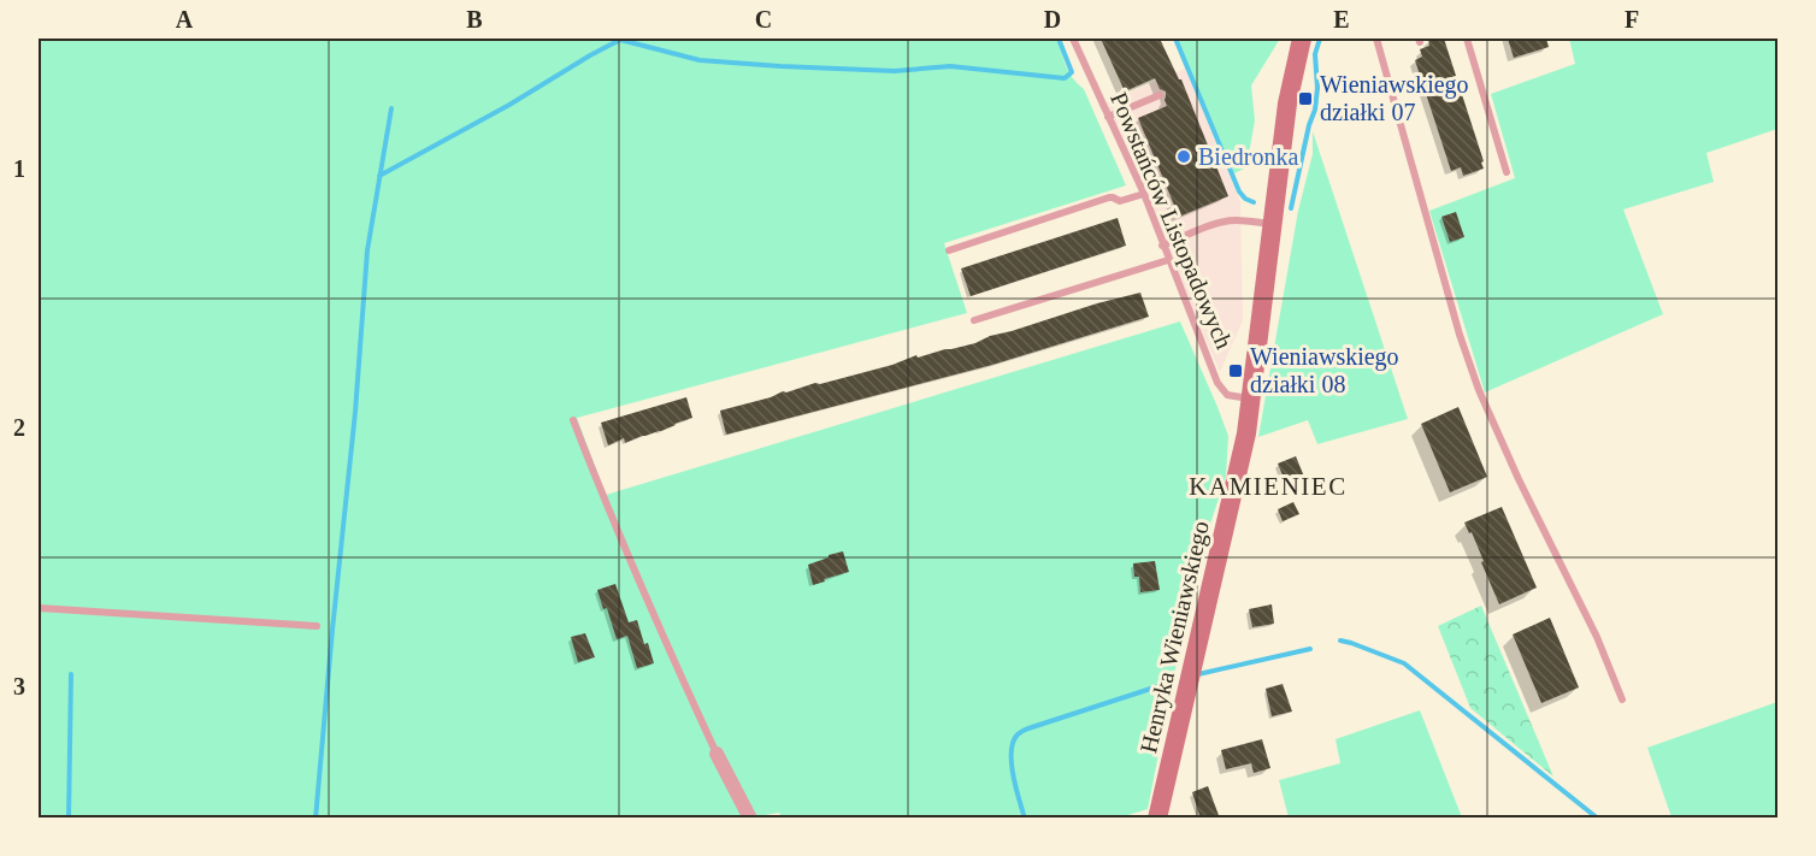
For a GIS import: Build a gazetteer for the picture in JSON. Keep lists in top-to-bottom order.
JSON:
{
  "streets": {
    "street": ["Henryka Wieniawskiego"],
    "lane": ["Powstańców Listopadowych"]
  },
  "crossings": [
    ["Powstańców Listopadowych", "Henryka Wieniawskiego"]
  ],
  "districts": ["KAMIENIEC"],
  "places": {
    "transit": ["Wieniawskiego działki 07", "Wieniawskiego działki 08"],
    "other": ["Biedronka"]
  },
  "grid": {
    "columns": [
      "A",
      "B",
      "C",
      "D",
      "E",
      "F"
    ],
    "rows": ["1", "2", "3"]
  }
}
